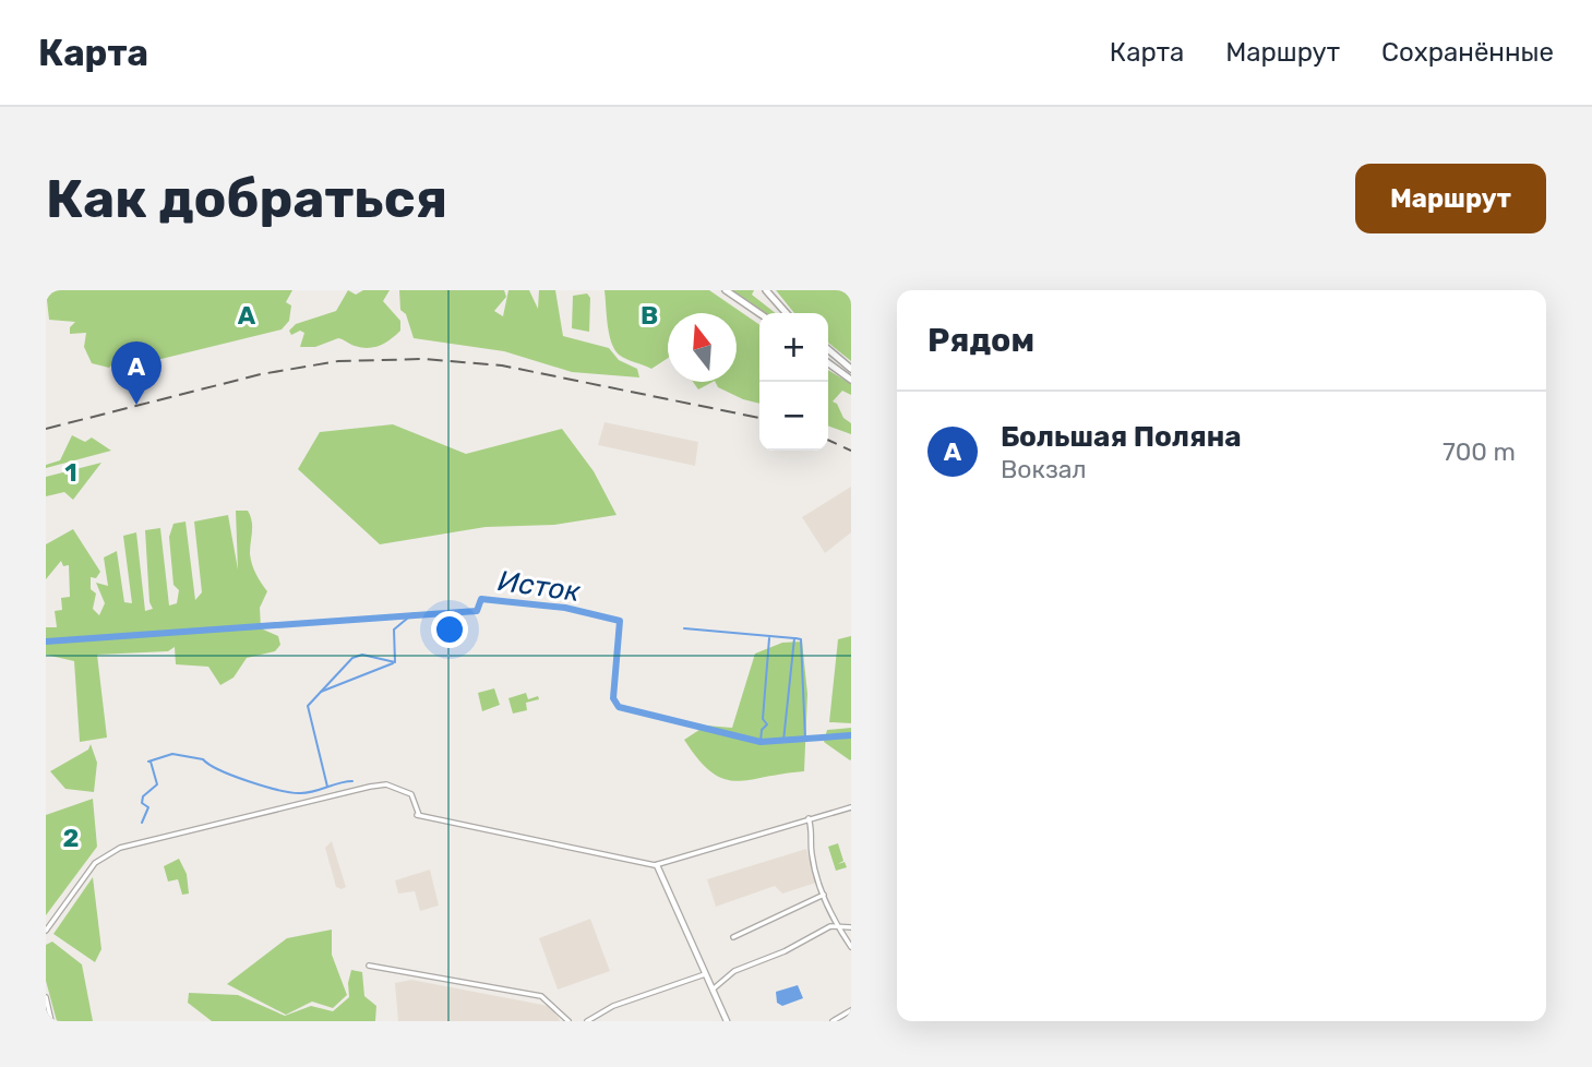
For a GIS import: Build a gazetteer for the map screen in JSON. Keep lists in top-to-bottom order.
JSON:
{
  "water": ["Исток"],
  "north": "top",
  "page": {
    "header": "Карта",
    "nav": ["Карта", "Маршрут", "Сохранённые"],
    "buttons": "Маршрут",
    "title": "Как добраться",
    "heading": "Рядом",
    "map_buttons": ["+", "−"],
    "pins": "A",
    "list": [
      {
        "mark": "A",
        "name": "Большая Поляна",
        "note": "Вокзал",
        "value": "700 m"
      }
    ]
  },
  "grid": {
    "columns": ["A", "B"],
    "rows": ["1", "2"]
  }
}
